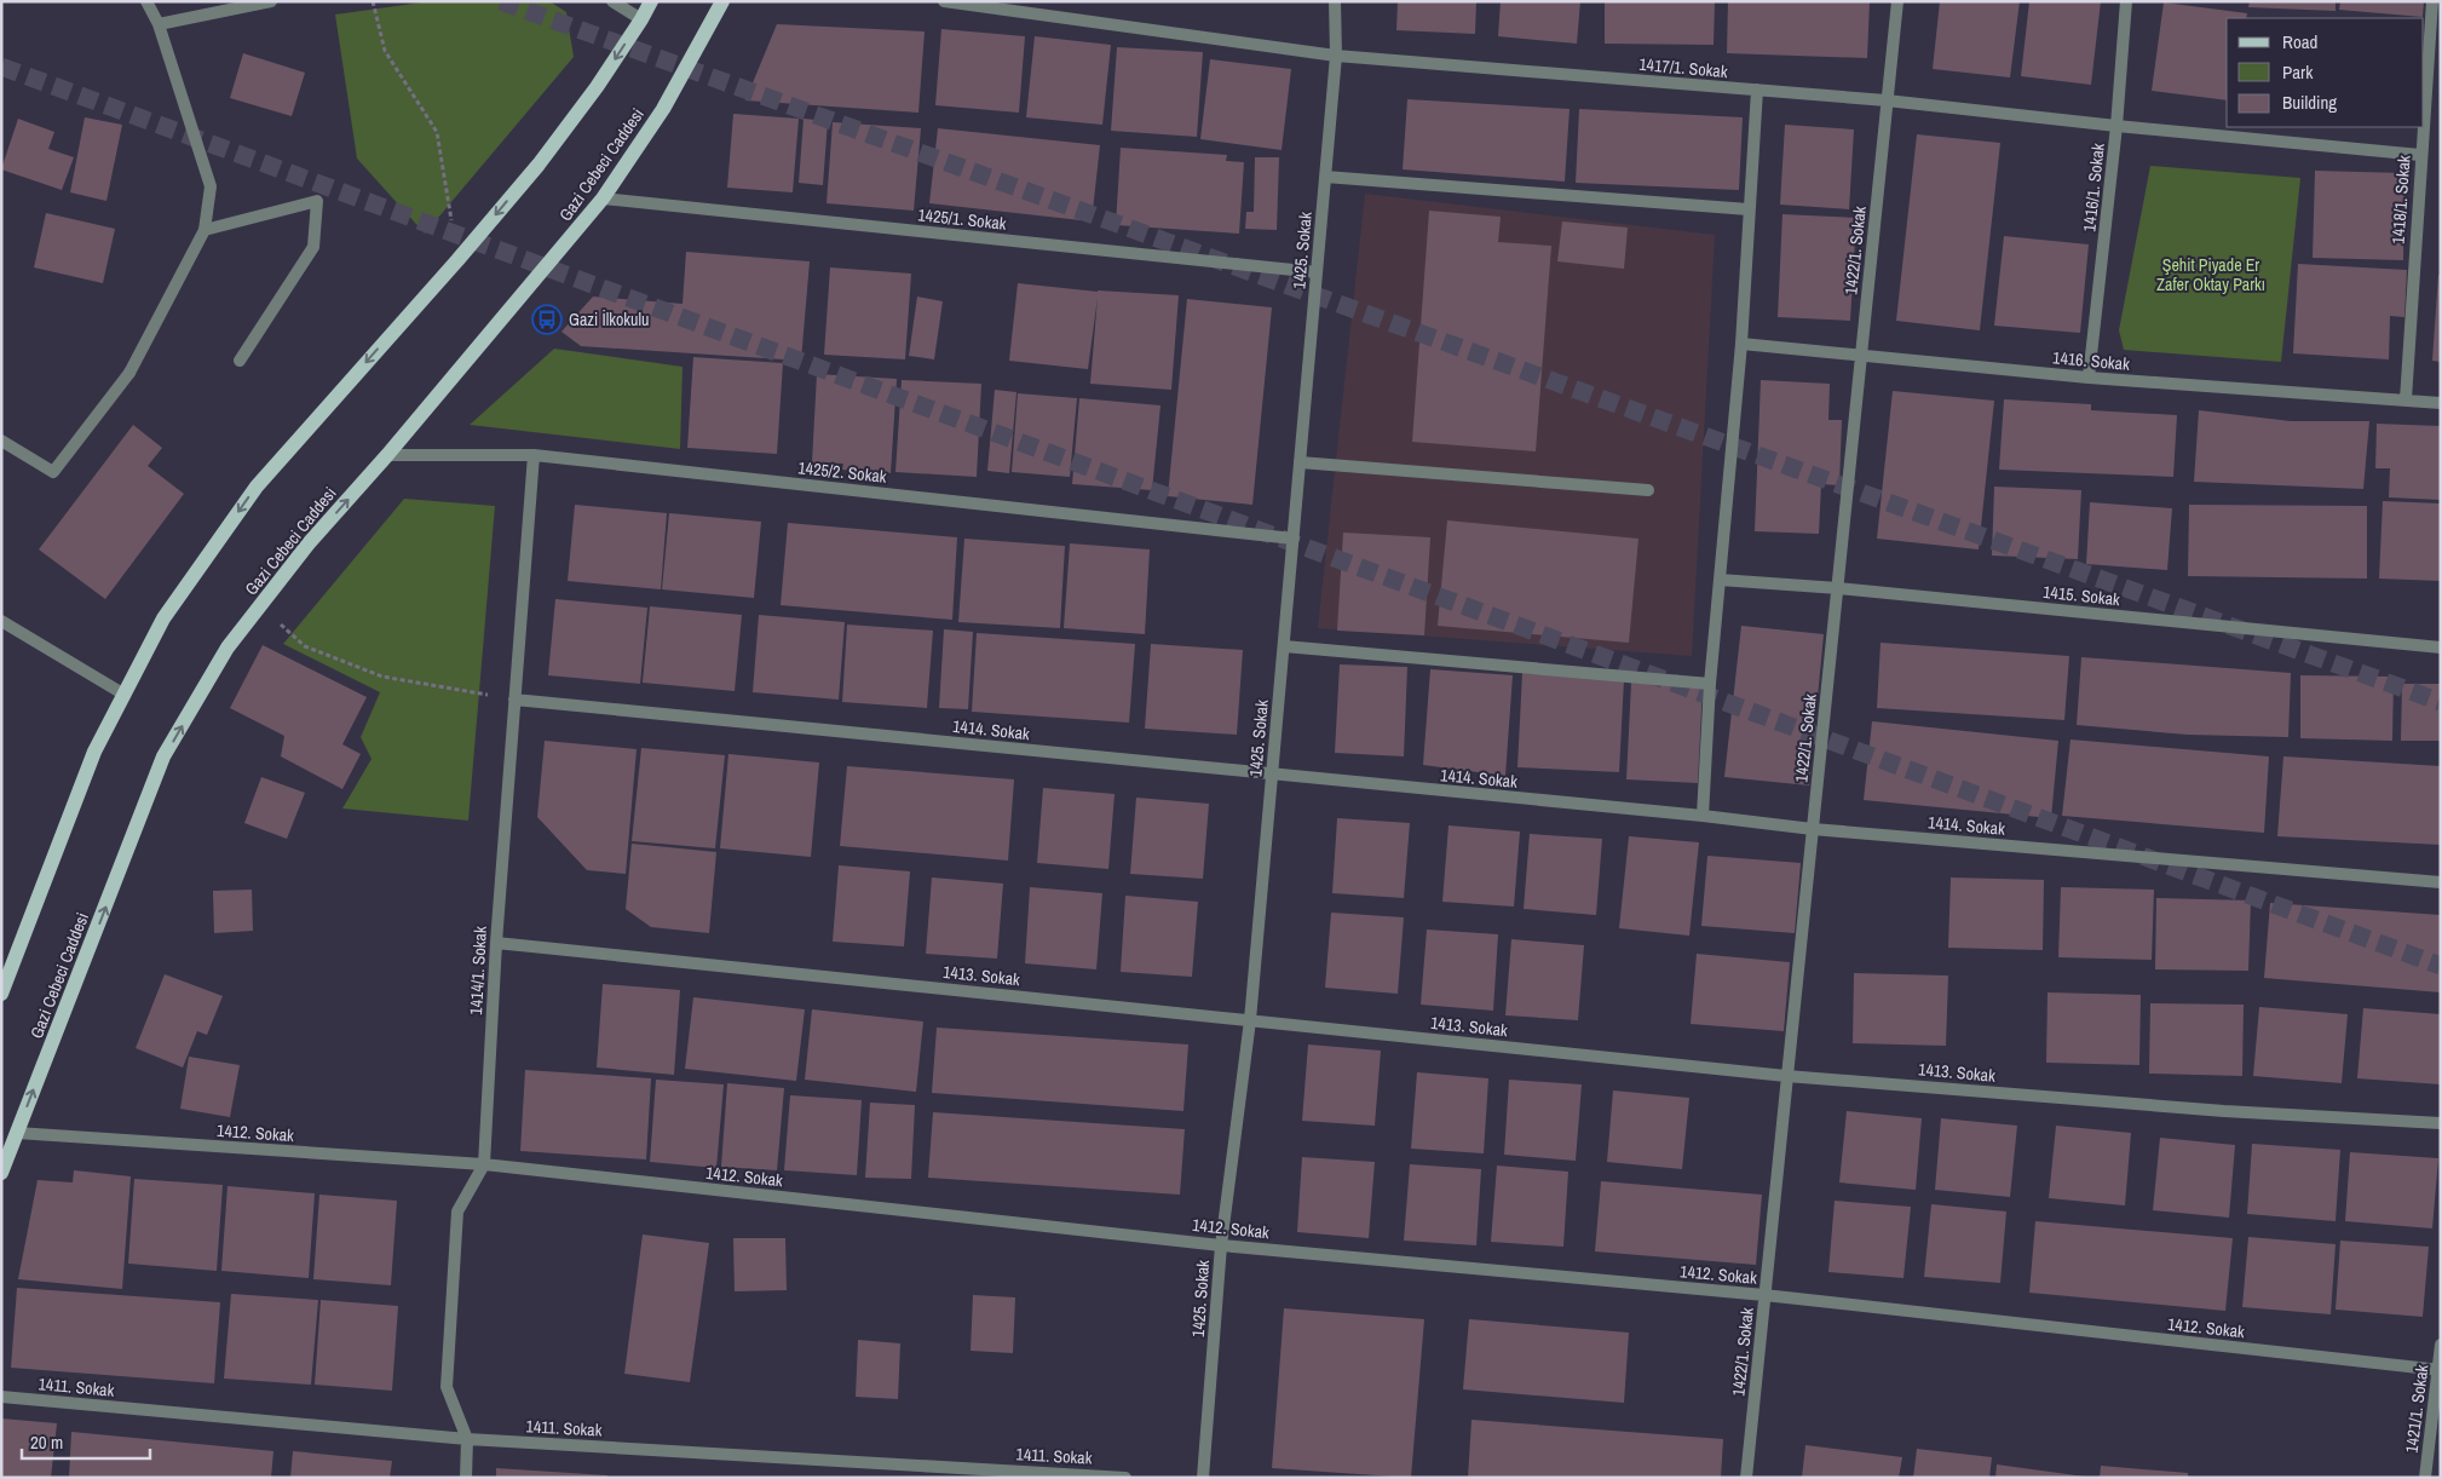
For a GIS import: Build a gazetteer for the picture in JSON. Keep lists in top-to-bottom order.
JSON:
{
  "streets": {
    "main road": ["Gazi Cebeci Caddesi"],
    "street": [
      "1417/1. Sokak",
      "1416/1. Sokak",
      "1418/1. Sokak",
      "1425/1. Sokak",
      "1425. Sokak",
      "1422/1. Sokak",
      "1416. Sokak",
      "1425/2. Sokak",
      "1415. Sokak",
      "1414. Sokak",
      "1414/1. Sokak",
      "1413. Sokak",
      "1412. Sokak",
      "1411. Sokak",
      "1421/1. Sokak"
    ]
  },
  "crossings": [
    ["1417/1. Sokak", "1416/1. Sokak"],
    ["1417/1. Sokak", "1418/1. Sokak"],
    ["1417/1. Sokak", "1425. Sokak"],
    ["1417/1. Sokak", "1422/1. Sokak"],
    ["Gazi Cebeci Caddesi", "1425/1. Sokak"],
    ["Gazi Cebeci Caddesi", "1425/2. Sokak"],
    ["Gazi Cebeci Caddesi", "1412. Sokak"],
    ["1416/1. Sokak", "1416. Sokak"],
    ["1418/1. Sokak", "1416. Sokak"],
    ["1425/1. Sokak", "1425. Sokak"],
    ["1425. Sokak", "1425/2. Sokak"],
    ["1425. Sokak", "1414. Sokak"],
    ["1425. Sokak", "1413. Sokak"],
    ["1425. Sokak", "1412. Sokak"],
    ["1422/1. Sokak", "1416. Sokak"],
    ["1422/1. Sokak", "1415. Sokak"],
    ["1422/1. Sokak", "1414. Sokak"],
    ["1422/1. Sokak", "1413. Sokak"],
    ["1422/1. Sokak", "1412. Sokak"],
    ["1425/2. Sokak", "1414/1. Sokak"],
    ["1414. Sokak", "1414/1. Sokak"],
    ["1414/1. Sokak", "1413. Sokak"],
    ["1414/1. Sokak", "1412. Sokak"],
    ["1414/1. Sokak", "1411. Sokak"],
    ["1412. Sokak", "1421/1. Sokak"]
  ],
  "parks": ["Şehit Piyade Er Zafer Oktay Parkı"],
  "places": {
    "bus stop": ["Gazi İlkokulu"]
  },
  "legend": ["Road", "Park", "Building"],
  "scale_bar": "20 m"
}
